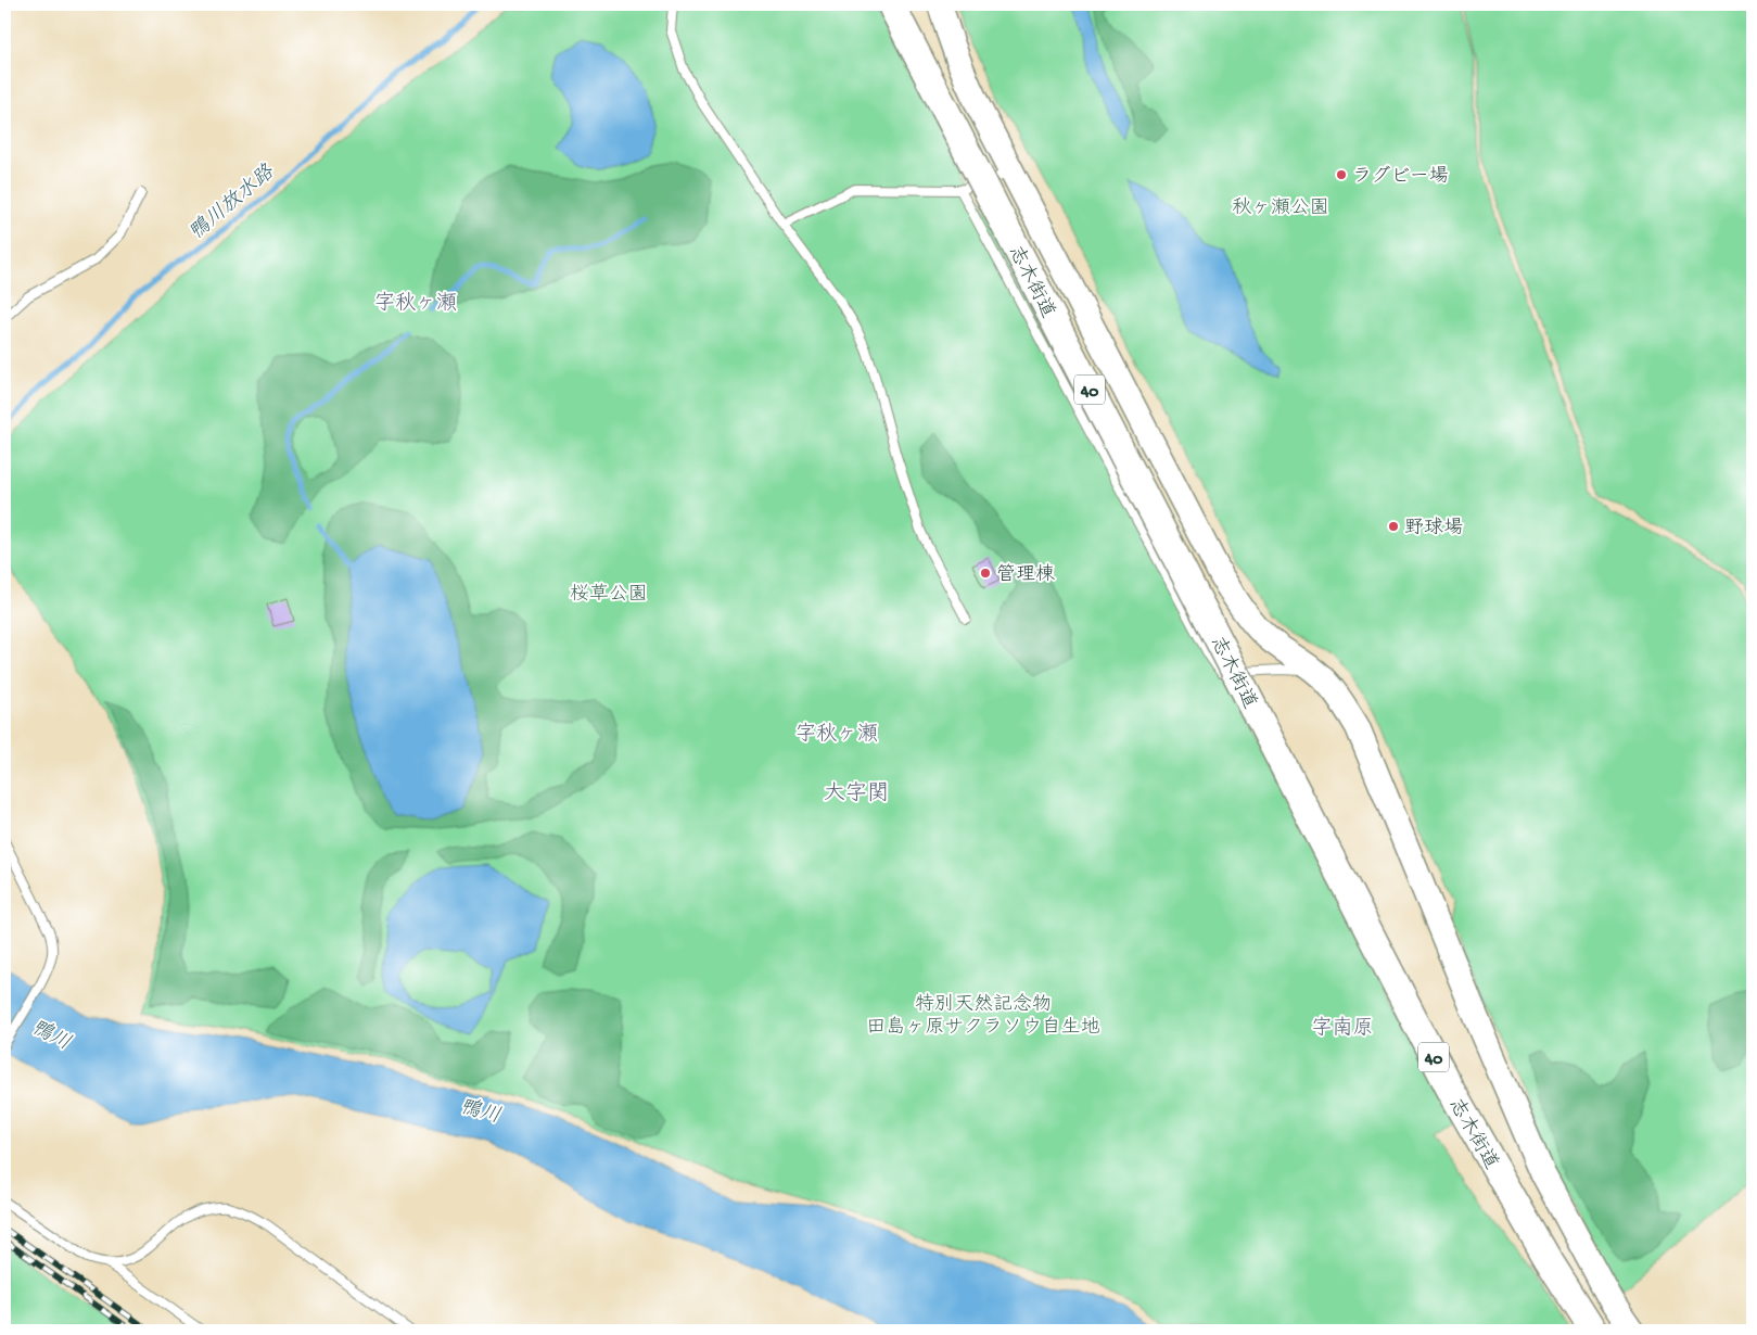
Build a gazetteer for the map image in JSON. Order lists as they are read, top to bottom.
{
  "streets": {
    "main road": ["志木街道", "40"]
  },
  "districts": [
    "字秋ヶ瀬",
    "字秋ヶ瀬",
    "大字関",
    "字南原"
  ],
  "water": ["鴨川放水路", "鴨川"],
  "parks": ["秋ヶ瀬公園", "桜草公園", "特別天然記念物 田島ヶ原サクラソウ自生地"],
  "places": ["ラグビー場", "野球場", "管理棟"]
}
